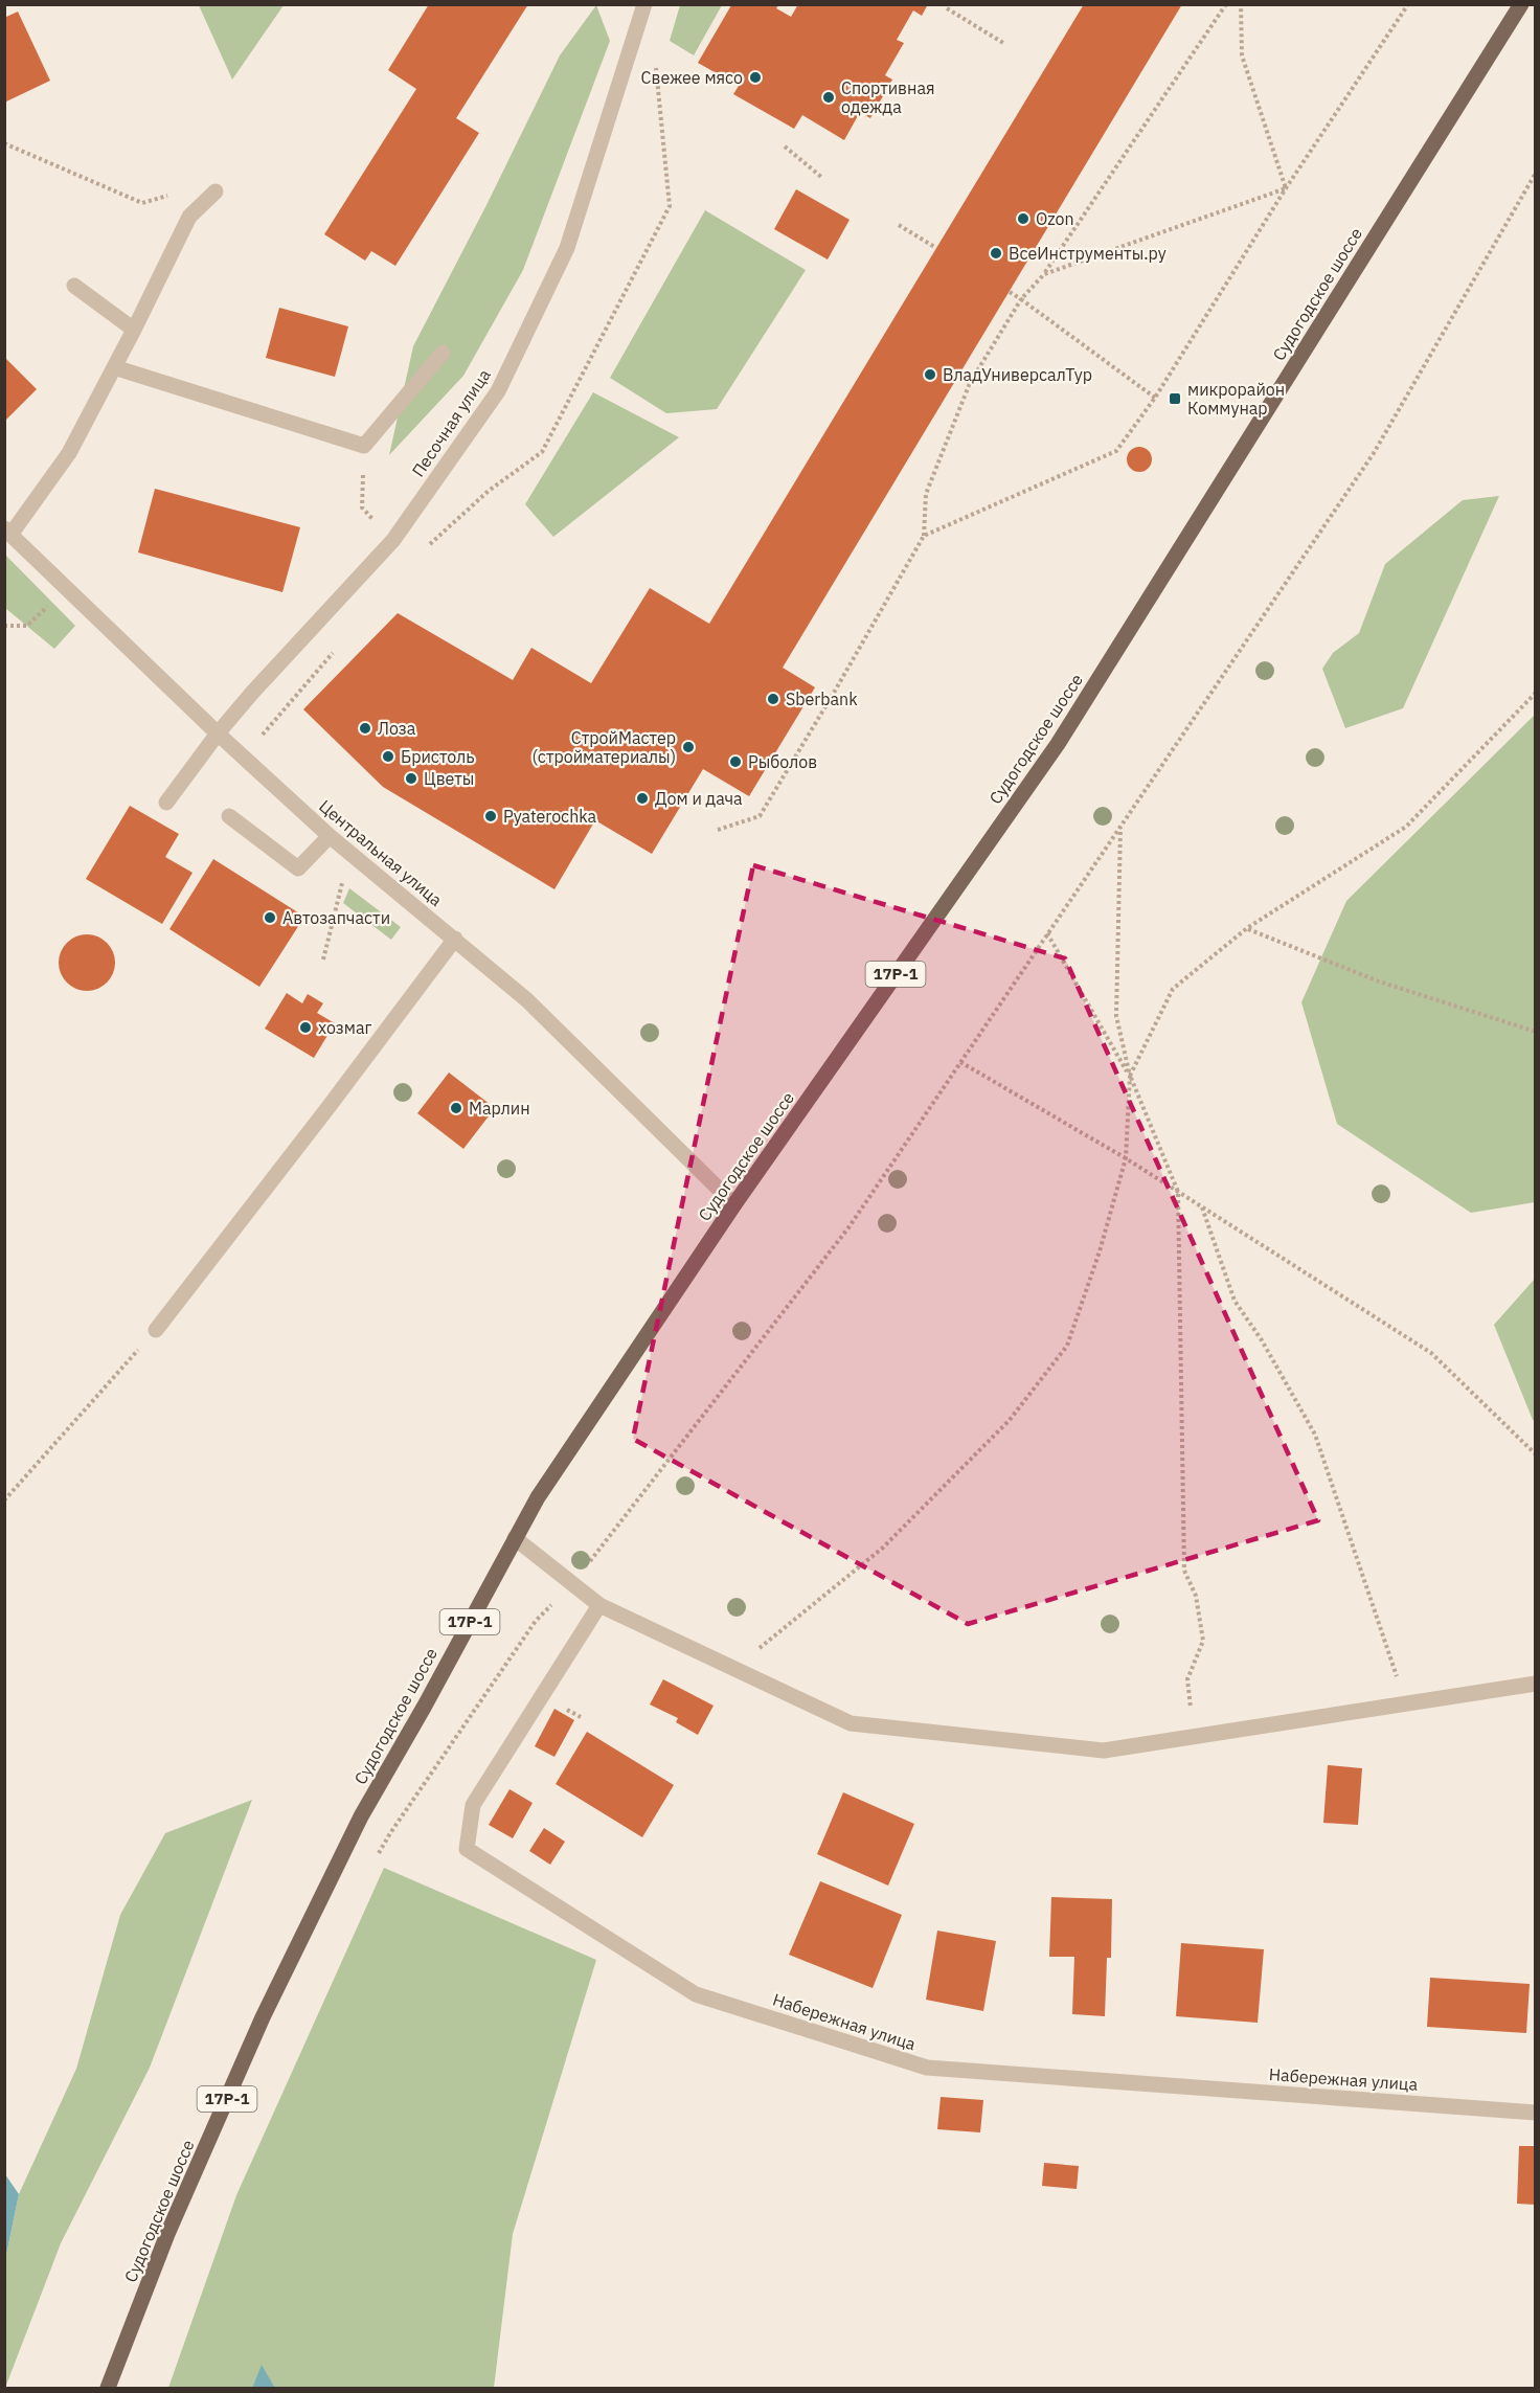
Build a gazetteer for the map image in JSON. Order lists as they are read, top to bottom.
{
  "streets": {
    "main road": ["Судогодское шоссе", "17Р-1"],
    "street": ["Песочная улица", "Центральная улица", "Набережная улица"]
  },
  "crossings": [
    ["Судогодское шоссе", "Центральная улица"],
    ["Песочная улица", "Центральная улица"]
  ],
  "places": {
    "other": [
      "Свежее мясо",
      "Спортивная одежда",
      "Ozon",
      "ВсеИнструменты.ру",
      "ВладУниверсалТур",
      "Sberbank",
      "Лоза",
      "СтройМастер (стройматериалы)",
      "Бристоль",
      "Рыболов",
      "Цветы",
      "Дом и дача",
      "Pyaterochka",
      "Автозапчасти",
      "хозмаг",
      "Марлин"
    ],
    "transit": ["микрорайон Коммунар"]
  }
}
